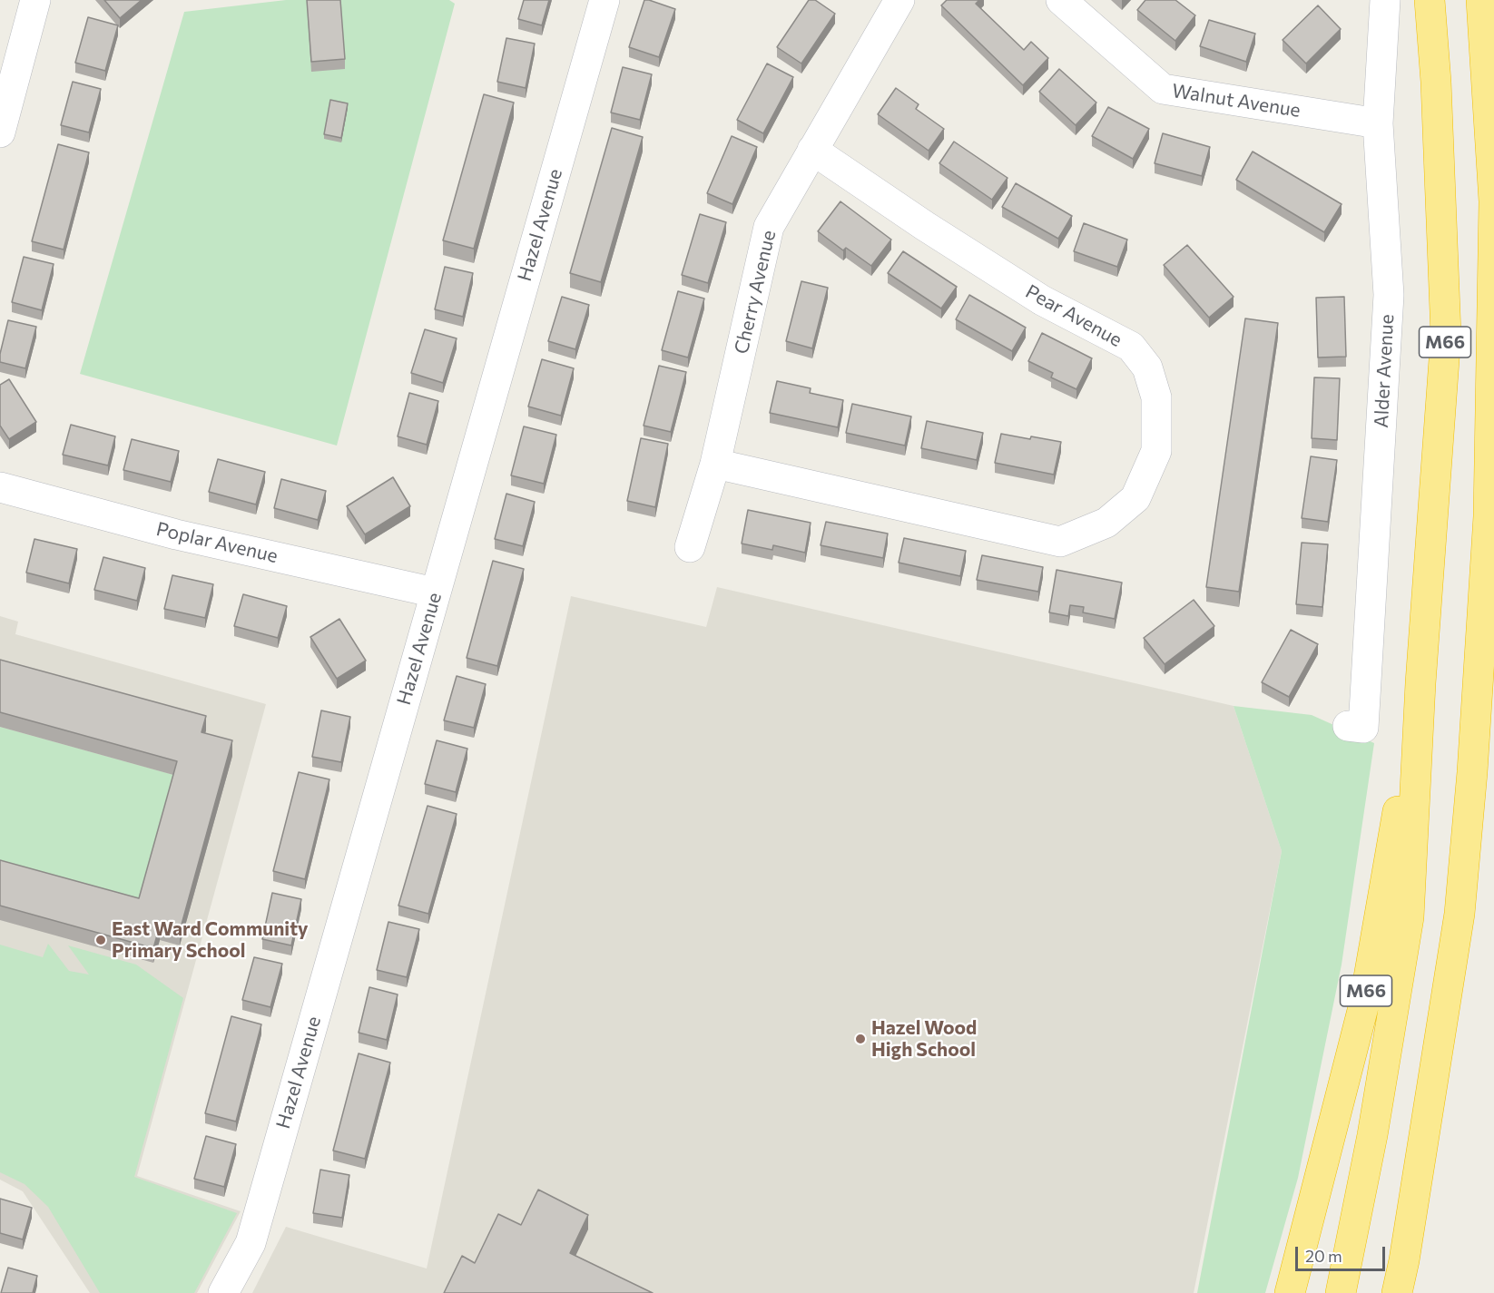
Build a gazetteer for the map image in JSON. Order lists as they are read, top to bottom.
{
  "streets": {
    "highway": ["M66"],
    "street": [
      "Walnut Avenue",
      "Hazel Avenue",
      "Cherry Avenue",
      "Pear Avenue",
      "Alder Avenue",
      "Poplar Avenue"
    ]
  },
  "crossings": [
    ["Walnut Avenue", "Alder Avenue"],
    ["Hazel Avenue", "Poplar Avenue"],
    ["Cherry Avenue", "Pear Avenue"]
  ],
  "places": ["East Ward Community Primary School", "Hazel Wood High School"],
  "scale_bar": "20 m"
}
